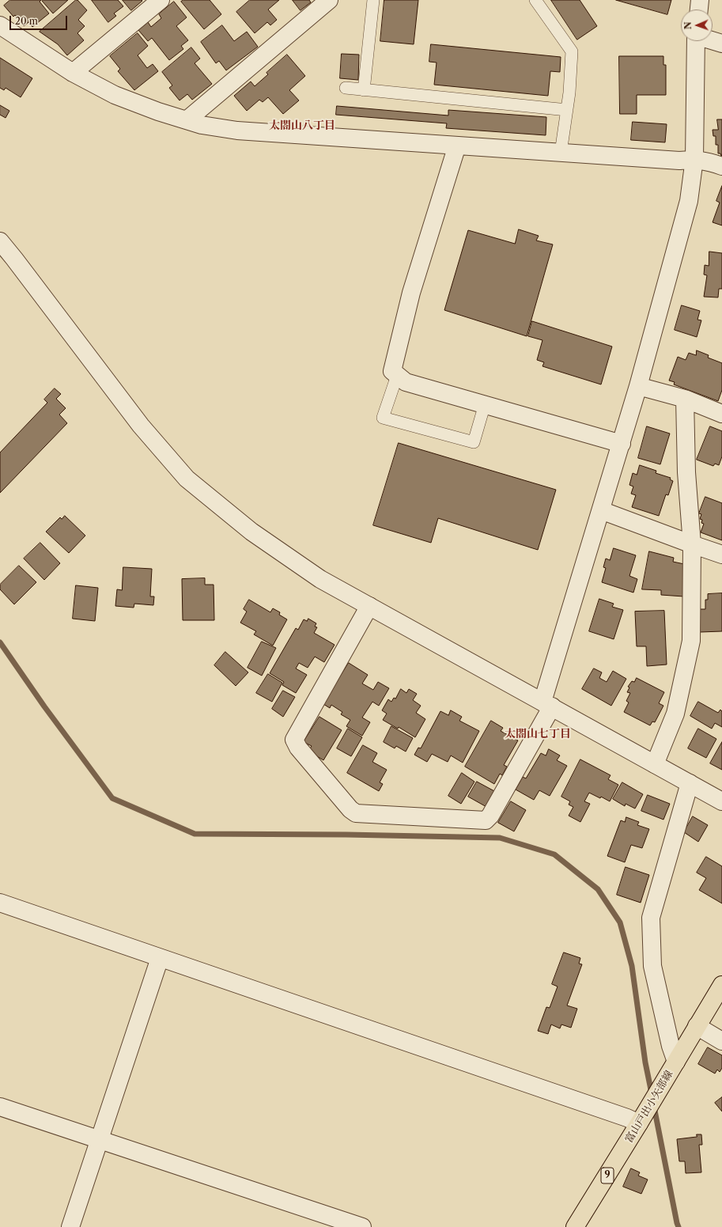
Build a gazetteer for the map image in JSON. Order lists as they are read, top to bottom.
{
  "streets": {
    "main road": ["富山戸出小矢部線", "9"]
  },
  "districts": ["太閤山八丁目", "太閤山七丁目"],
  "scale_bar": "20 m",
  "north": "left"
}
